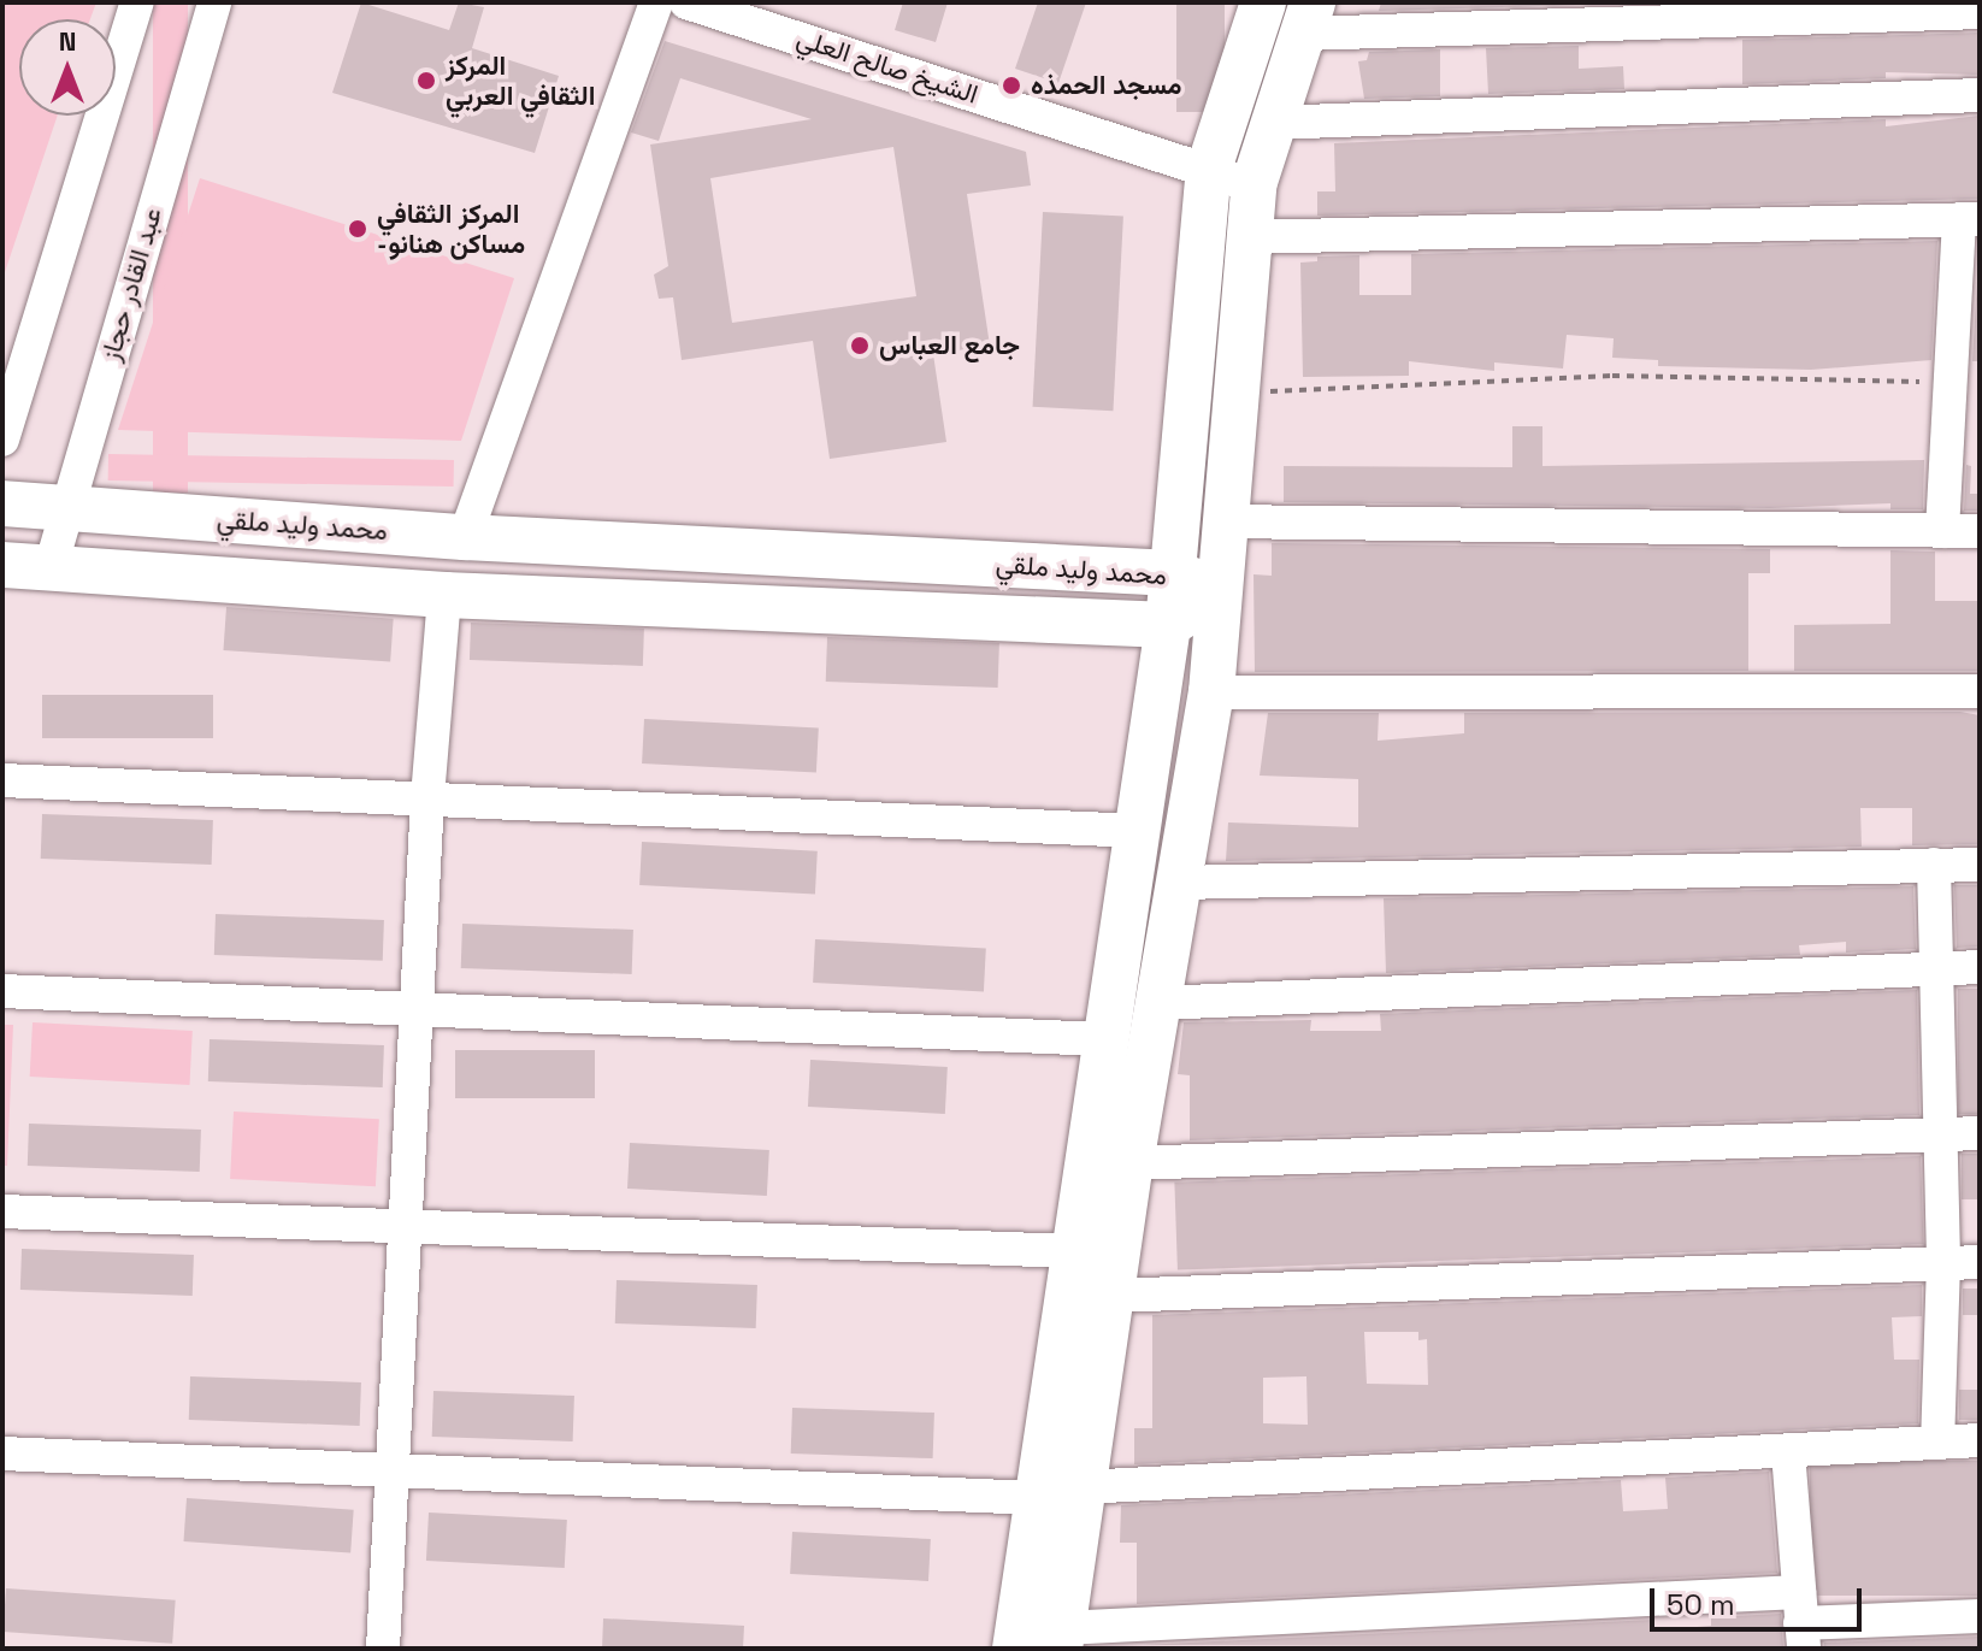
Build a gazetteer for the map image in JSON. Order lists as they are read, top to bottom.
{
  "streets": {
    "main road": ["محمد وليد ملقي"],
    "street": ["الشيخ صالح العلي", "عبد القادر حجاز"]
  },
  "crossings": [
    ["عبد القادر حجاز", "محمد وليد ملقي"]
  ],
  "places": [
    "المركز الثقافي العربي",
    "مسجد الحمذه",
    "المركز الثقافي -مساكن هنانو",
    "جامع العباس"
  ],
  "scale_bar": "50 m",
  "north": "top"
}
